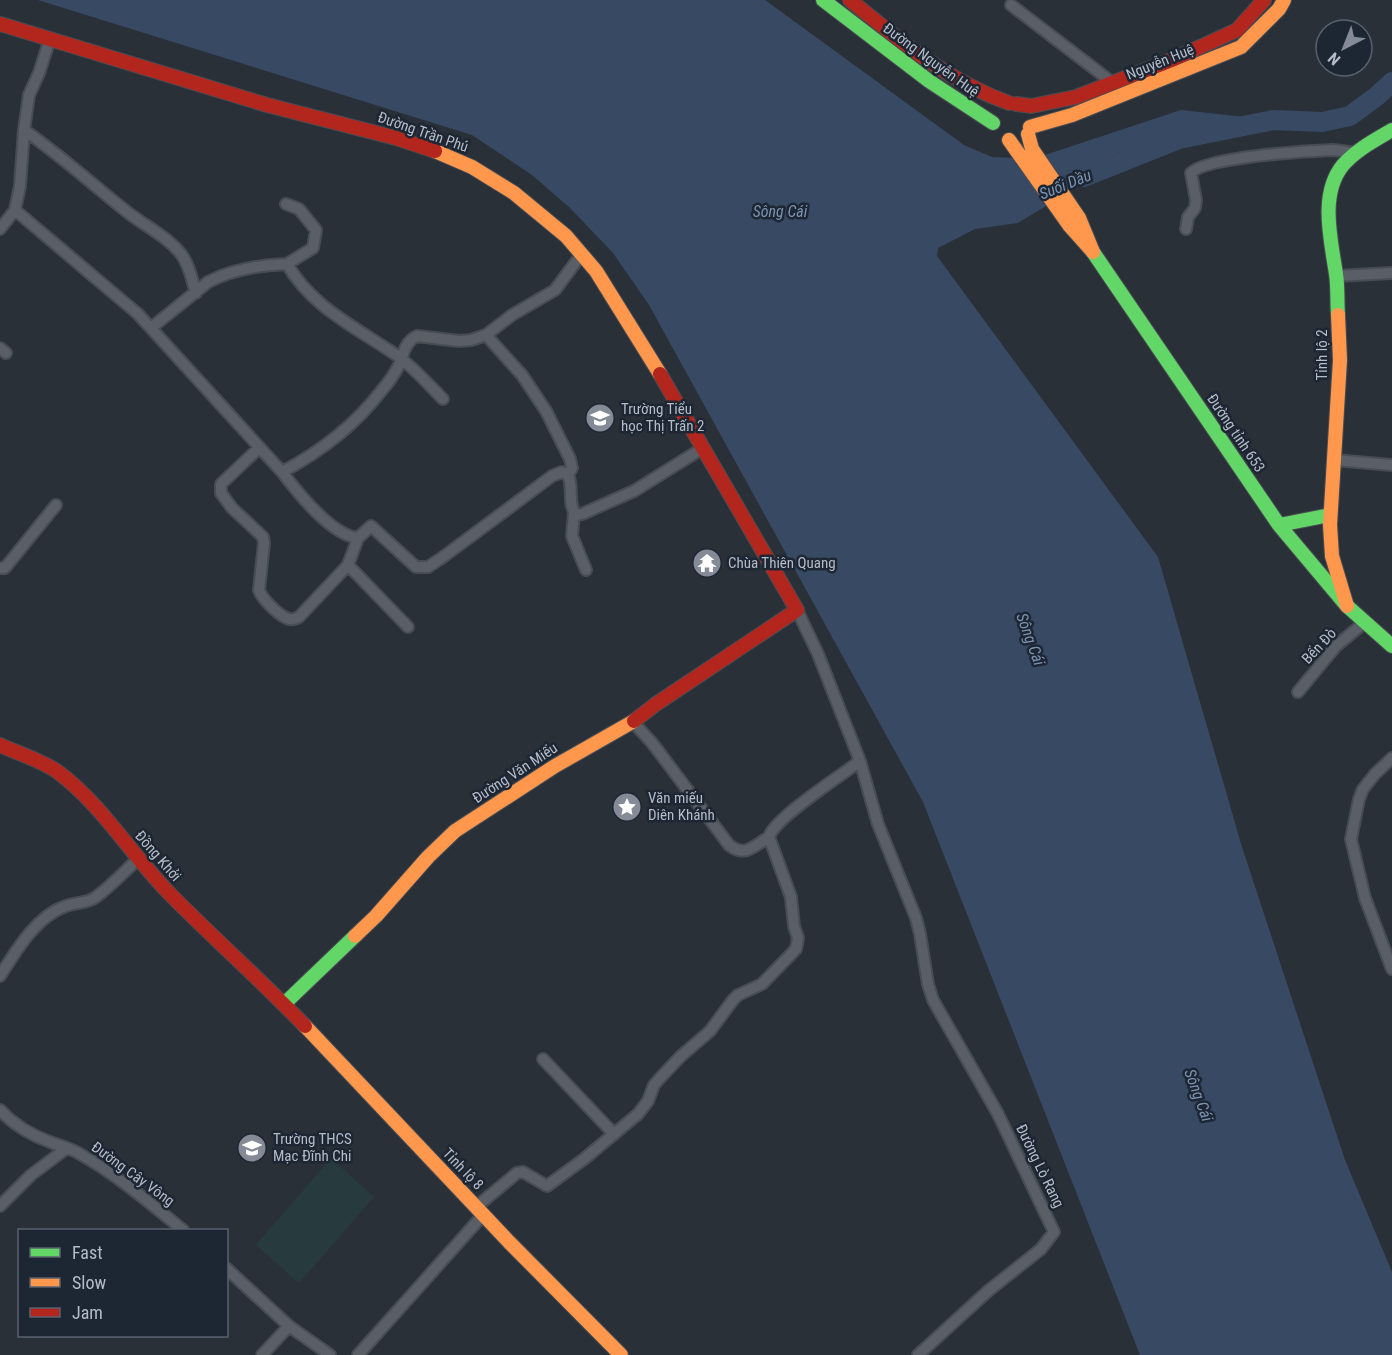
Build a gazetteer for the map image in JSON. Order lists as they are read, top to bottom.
{
  "streets": {
    "main road": [
      "Đường Nguyễn Huệ",
      "Nguyễn Huệ",
      "Đường Trần Phú",
      "Tỉnh lộ 2",
      "Đường tỉnh 653",
      "Đường Văn Miếu",
      "Đồng Khởi",
      "Tỉnh lộ 8"
    ],
    "street": ["Bến Đò", "Đường Lò Rang", "Đường Cây Vông"]
  },
  "crossings": [
    ["Đường Nguyễn Huệ", "Nguyễn Huệ"],
    ["Đường Nguyễn Huệ", "Đường tỉnh 653"],
    ["Nguyễn Huệ", "Đường tỉnh 653"],
    ["Đường Trần Phú", "Đường Văn Miếu"],
    ["Tỉnh lộ 2", "Đường tỉnh 653"],
    ["Đường tỉnh 653", "Bến Đò"],
    ["Đường Văn Miếu", "Đồng Khởi"],
    ["Đường Văn Miếu", "Tỉnh lộ 8"],
    ["Đồng Khởi", "Tỉnh lộ 8"]
  ],
  "water": ["Suối Dầu", "Sông Cái"],
  "places": {
    "school or university": ["Trường Tiểu học Thị Trấn 2", "Trường THCS Mạc Đĩnh Chi"],
    "temple": ["Chùa Thiên Quang"],
    "place": ["Văn miếu Diên Khánh"]
  },
  "legend": ["Fast", "Slow", "Jam"],
  "north": "bottom left"
}
